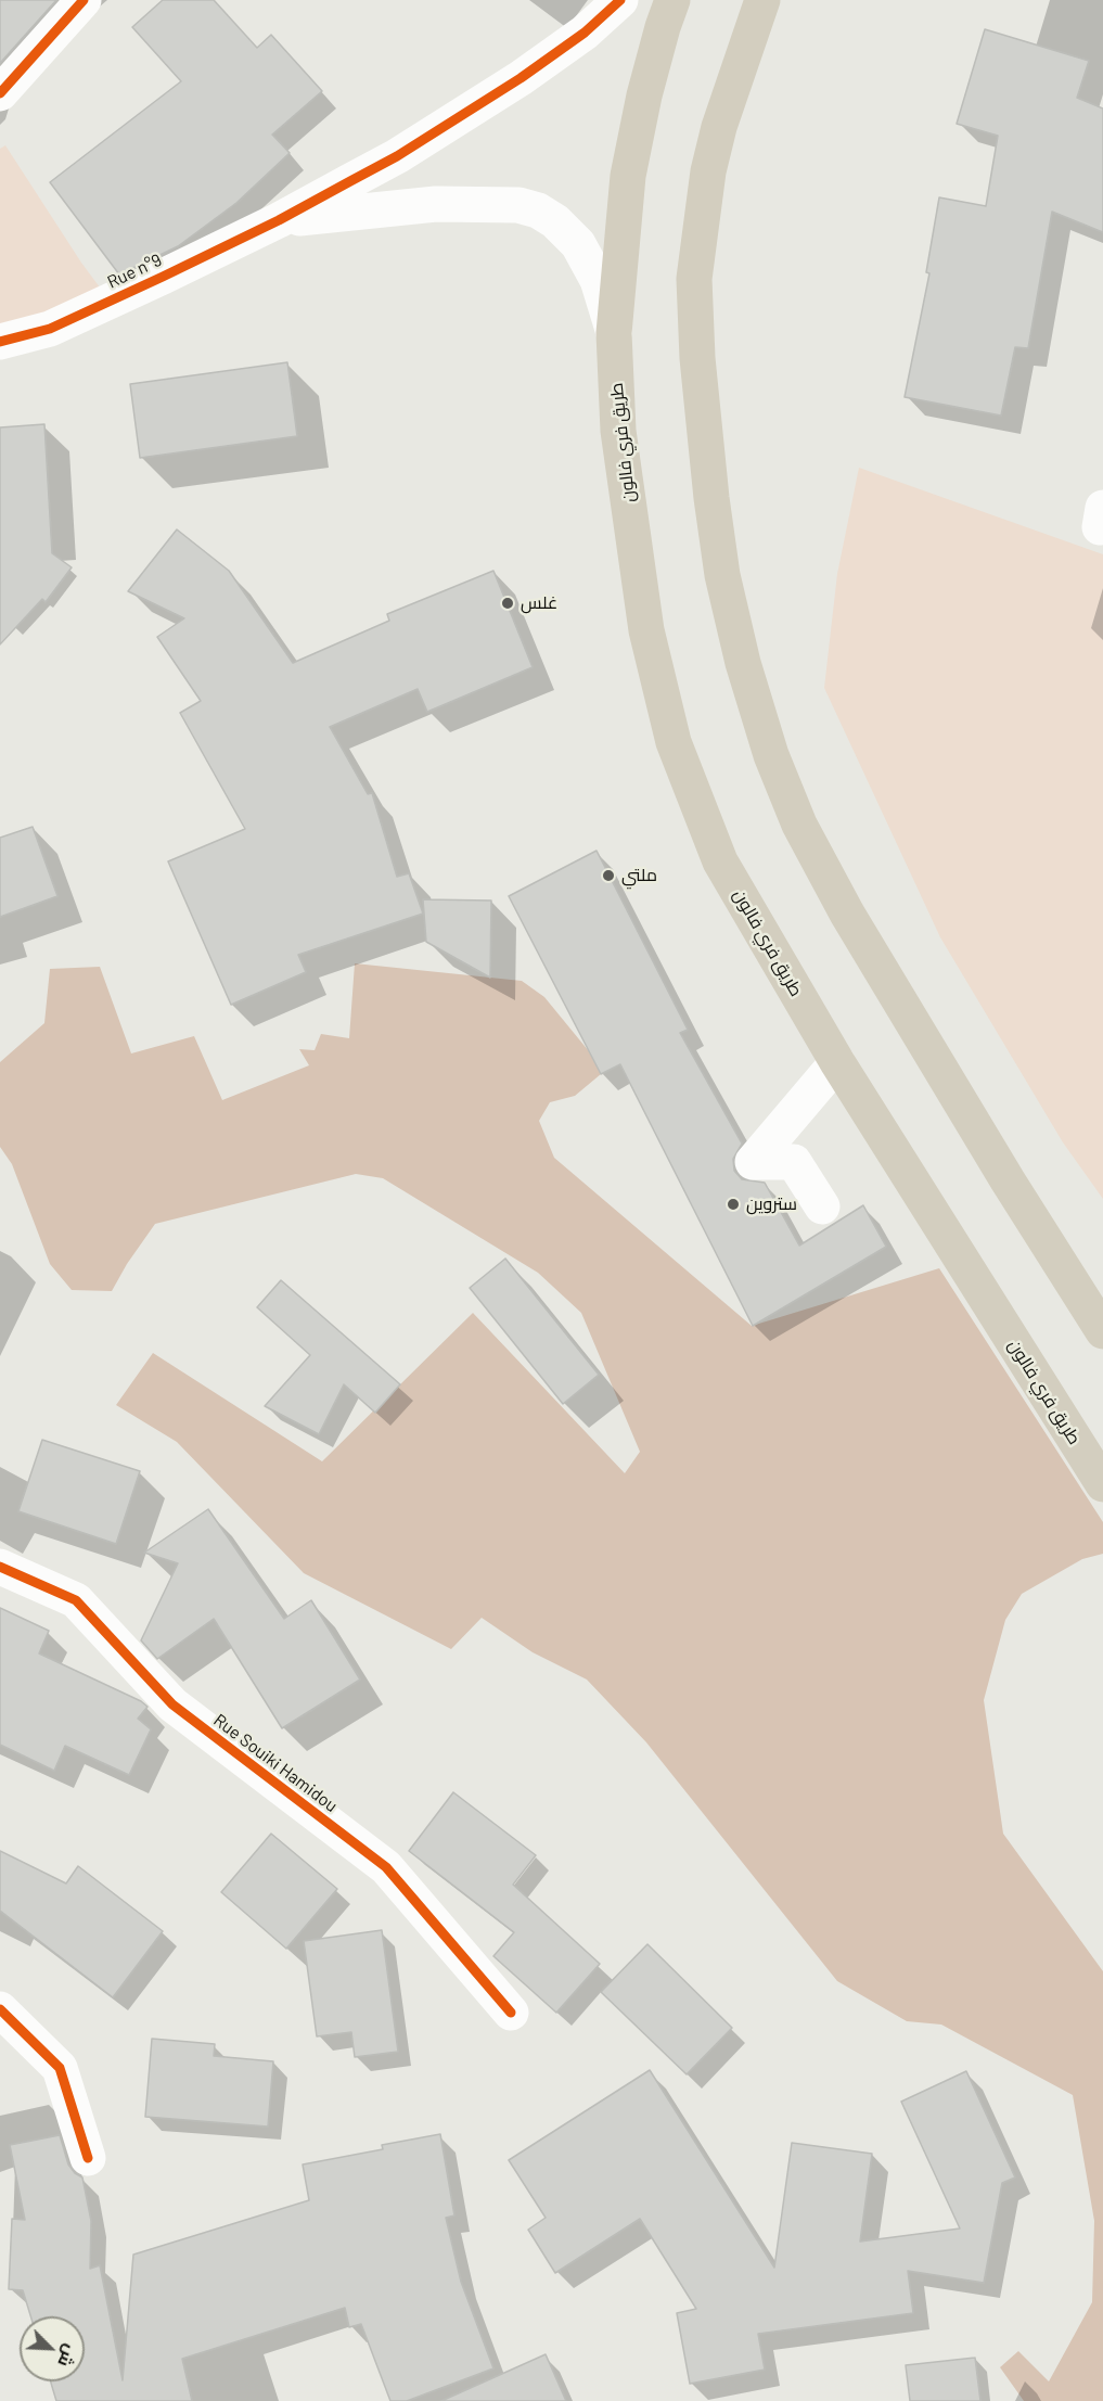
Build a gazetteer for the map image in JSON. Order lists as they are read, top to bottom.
{
  "streets": {
    "highway": ["طريق فري فالون"],
    "street": ["Rue n°9", "Rue Souiki Hamidou"]
  },
  "places": ["غلس", "ملتي", "ستروين"],
  "north": "bottom right"
}
